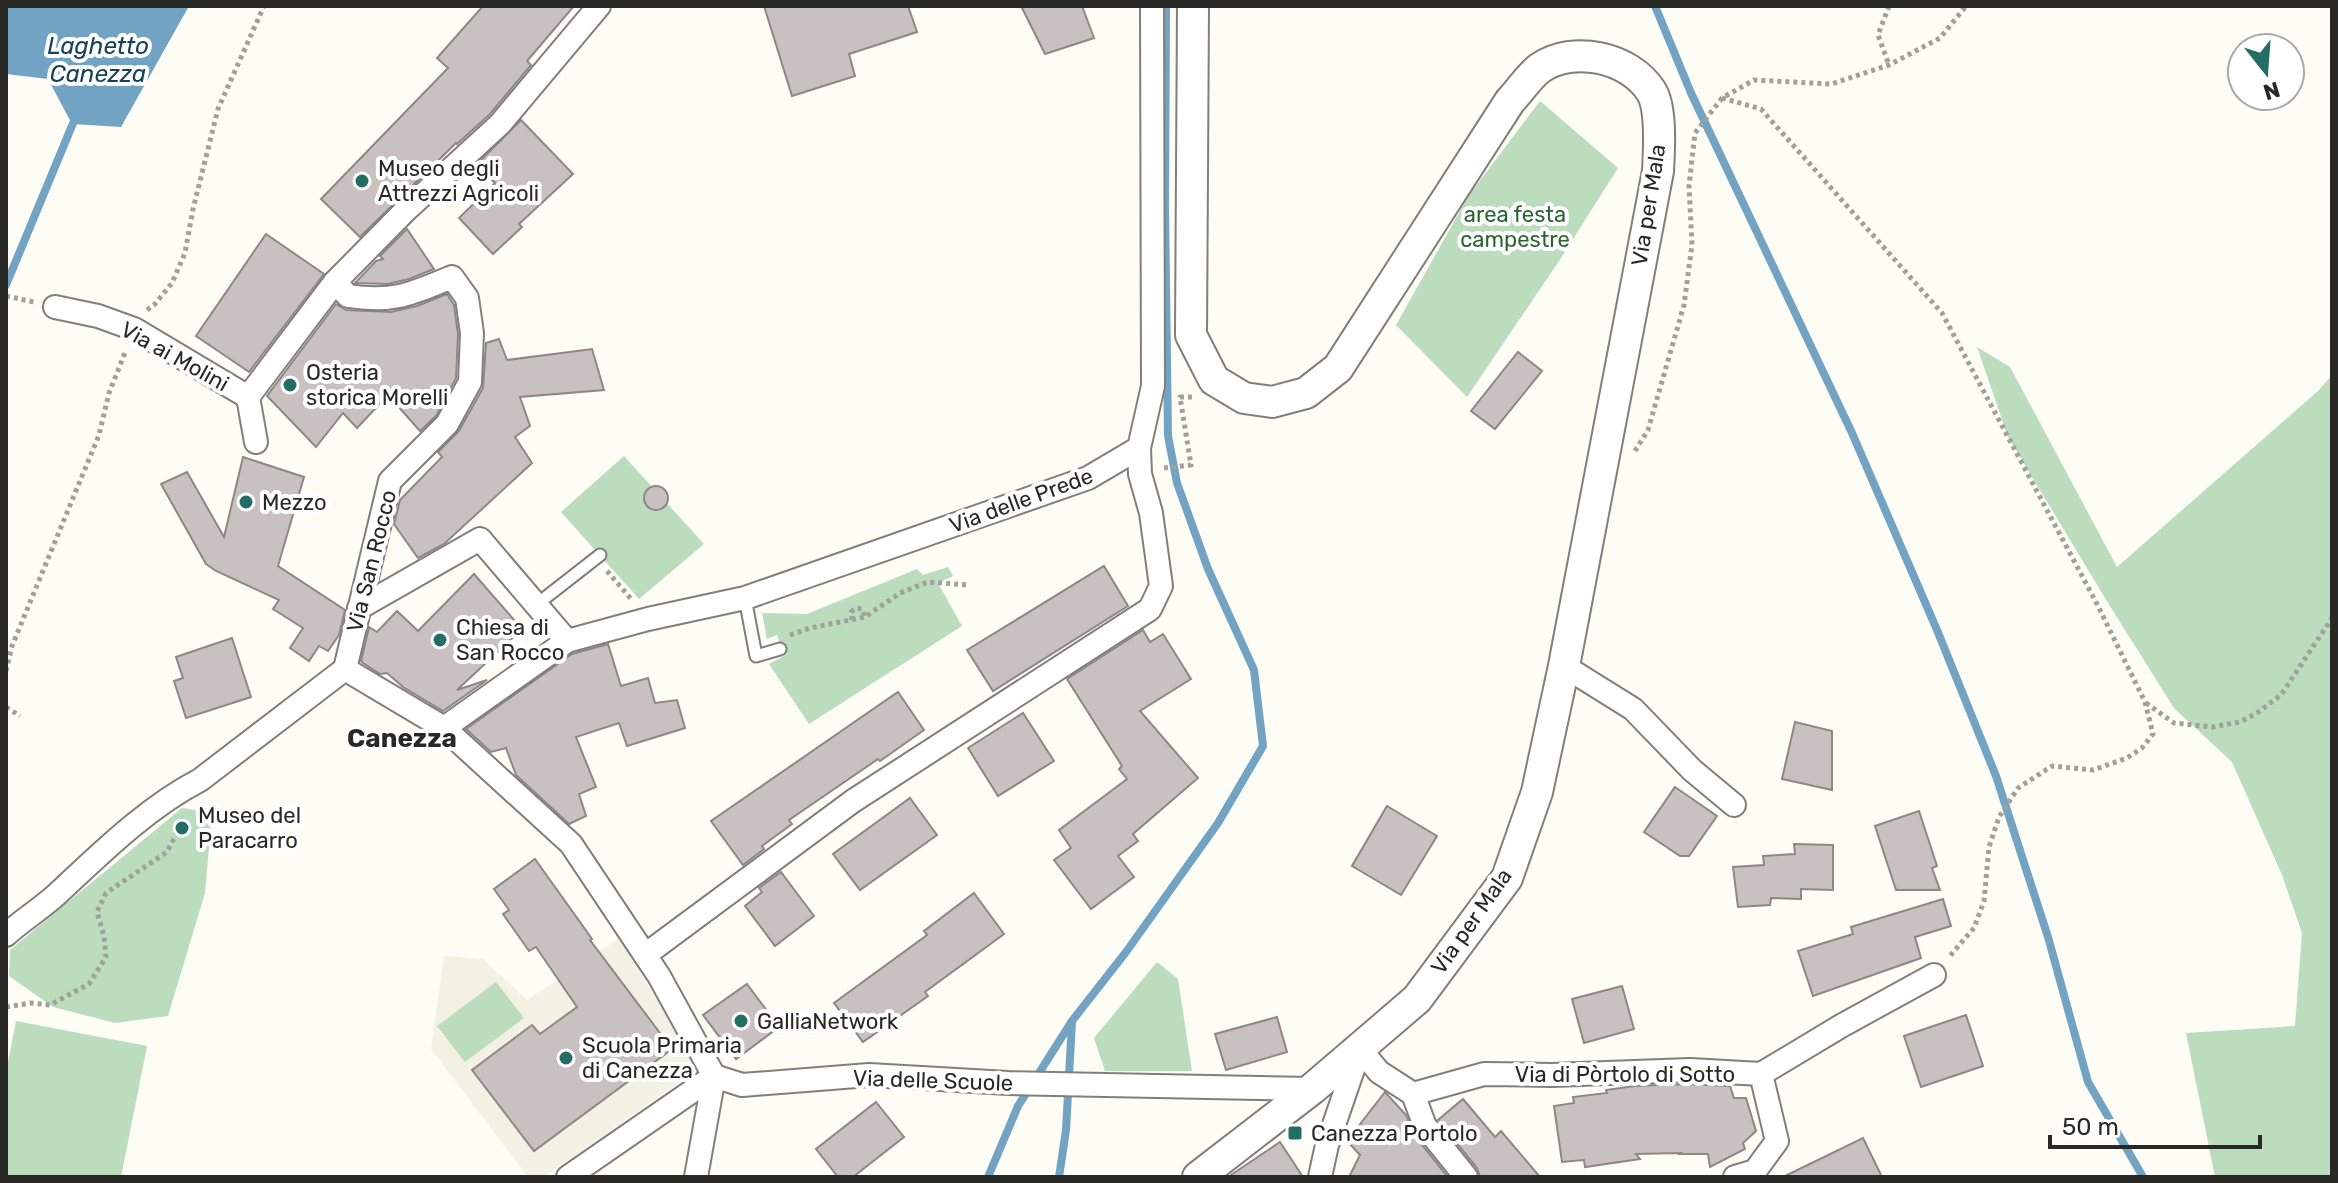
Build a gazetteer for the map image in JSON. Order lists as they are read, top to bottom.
{
  "streets": {
    "main road": ["Via per Mala"],
    "street": [
      "Via ai Molini",
      "Via delle Prede",
      "Via San Rocco",
      "Via di Pòrtolo di Sotto",
      "Via delle Scuole"
    ]
  },
  "crossings": [
    ["Via per Mala", "Via delle Scuole"]
  ],
  "districts": ["Canezza"],
  "water": ["Laghetto Canezza"],
  "parks": ["area festa campestre"],
  "places": {
    "other": [
      "Museo degli Attrezzi Agricoli",
      "Osteria storica Morelli",
      "Mezzo",
      "Chiesa di San Rocco",
      "Museo del Paracarro",
      "GalliaNetwork",
      "Scuola Primaria di Canezza"
    ],
    "transit": ["Canezza Portolo"]
  },
  "scale_bar": "50 m",
  "north": "bottom"
}
